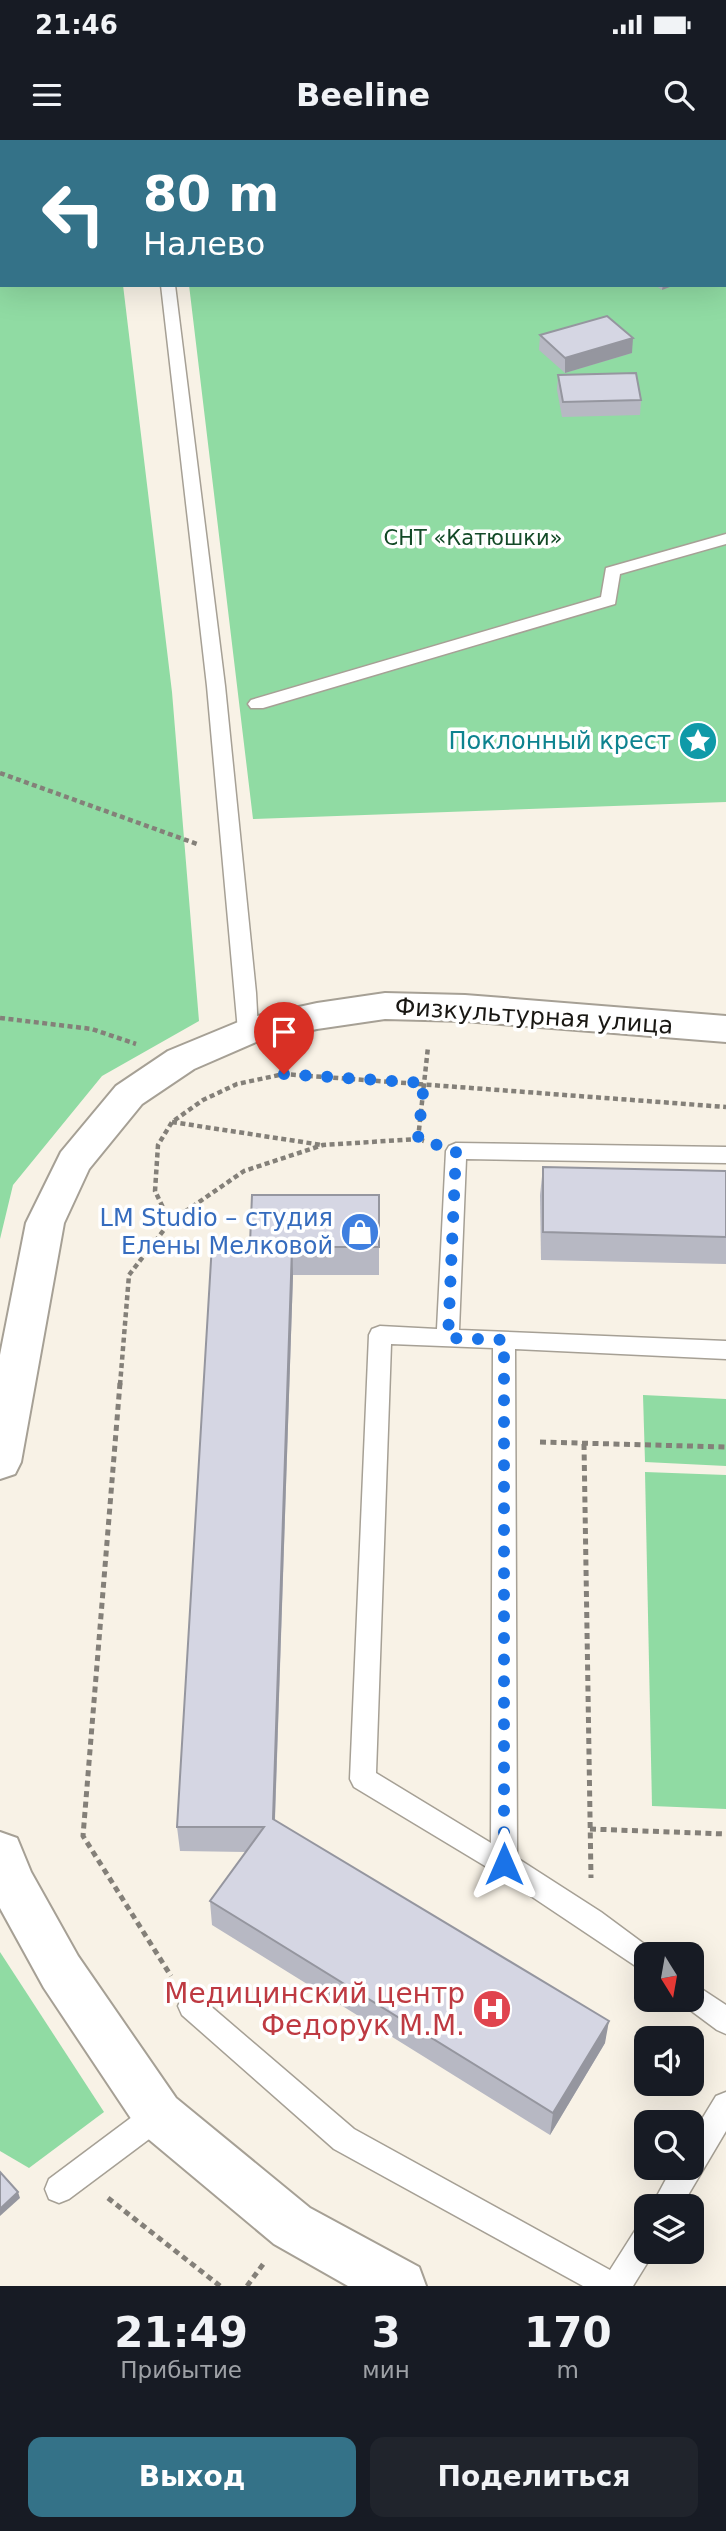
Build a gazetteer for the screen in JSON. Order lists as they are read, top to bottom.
{
  "streets": {
    "street": ["Физкультурная улица"]
  },
  "parks": ["СНТ «Катюшки»"],
  "places": {
    "place": ["Поклонный крест"],
    "shop": ["LM Studio – студия Елены Мелковой"],
    "hospital": ["Медицинский центр Федорук М.М."]
  },
  "north": "bottom",
  "page": {
    "status": "21:46",
    "header": "Beeline",
    "turn": ["80 m", "Налево"],
    "eta": [
      "21:49",
      "Прибытие",
      "3",
      "мин",
      "170",
      "m"
    ],
    "buttons": ["Выход", "Поделиться"]
  }
}
